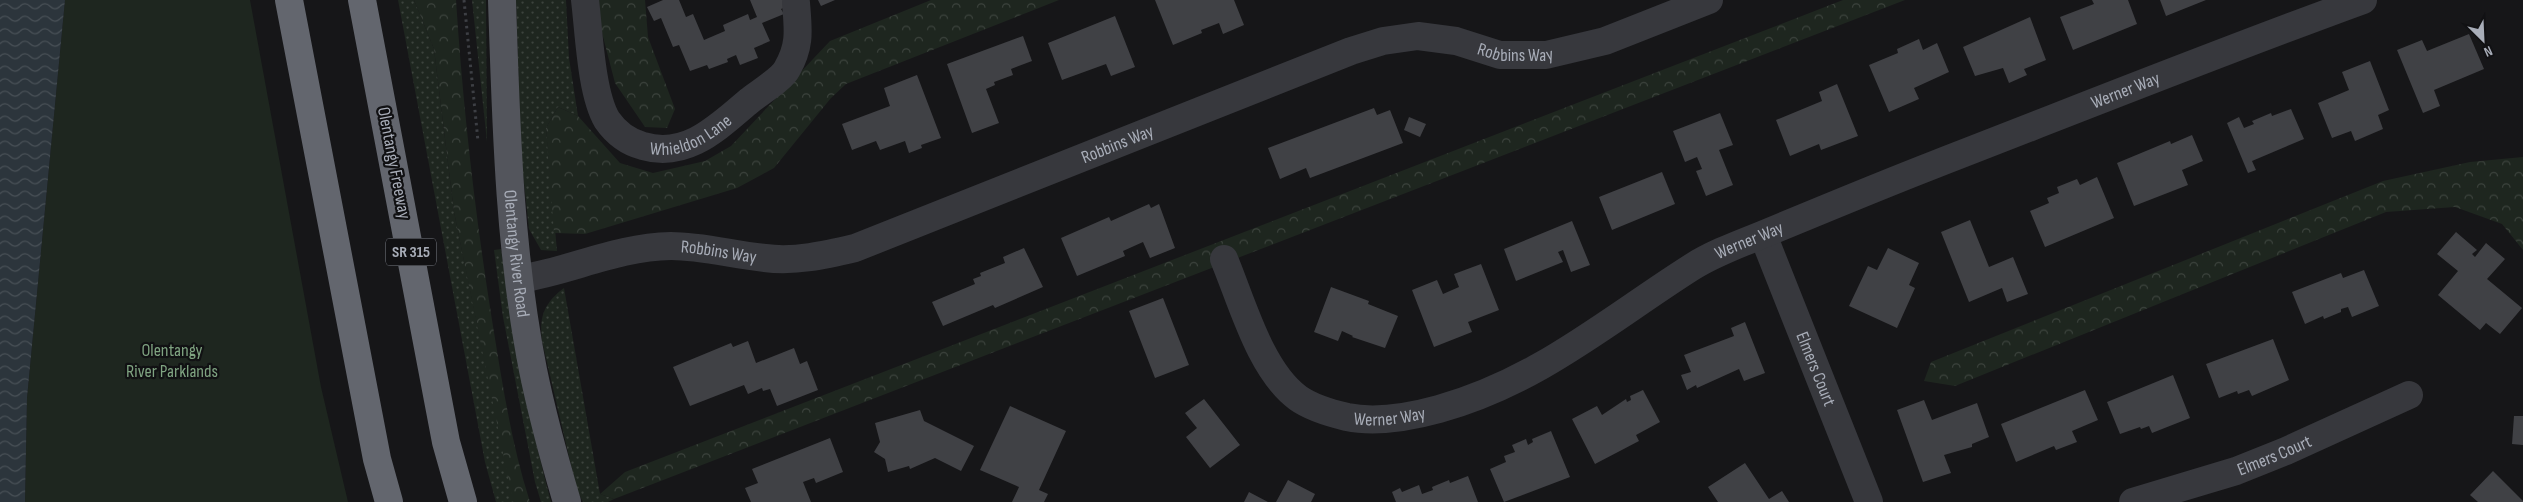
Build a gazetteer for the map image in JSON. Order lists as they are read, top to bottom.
{
  "streets": {
    "highway": ["Olentangy Freeway", "SR 315"],
    "main road": ["Olentangy River Road"],
    "street": [
      "Robbins Way",
      "Werner Way",
      "Whieldon Lane",
      "Elmers Court"
    ]
  },
  "crossings": [
    ["Robbins Way", "Olentangy River Road"],
    ["Werner Way", "Elmers Court"]
  ],
  "parks": ["Olentangy River Parklands"],
  "north": "bottom right"
}
